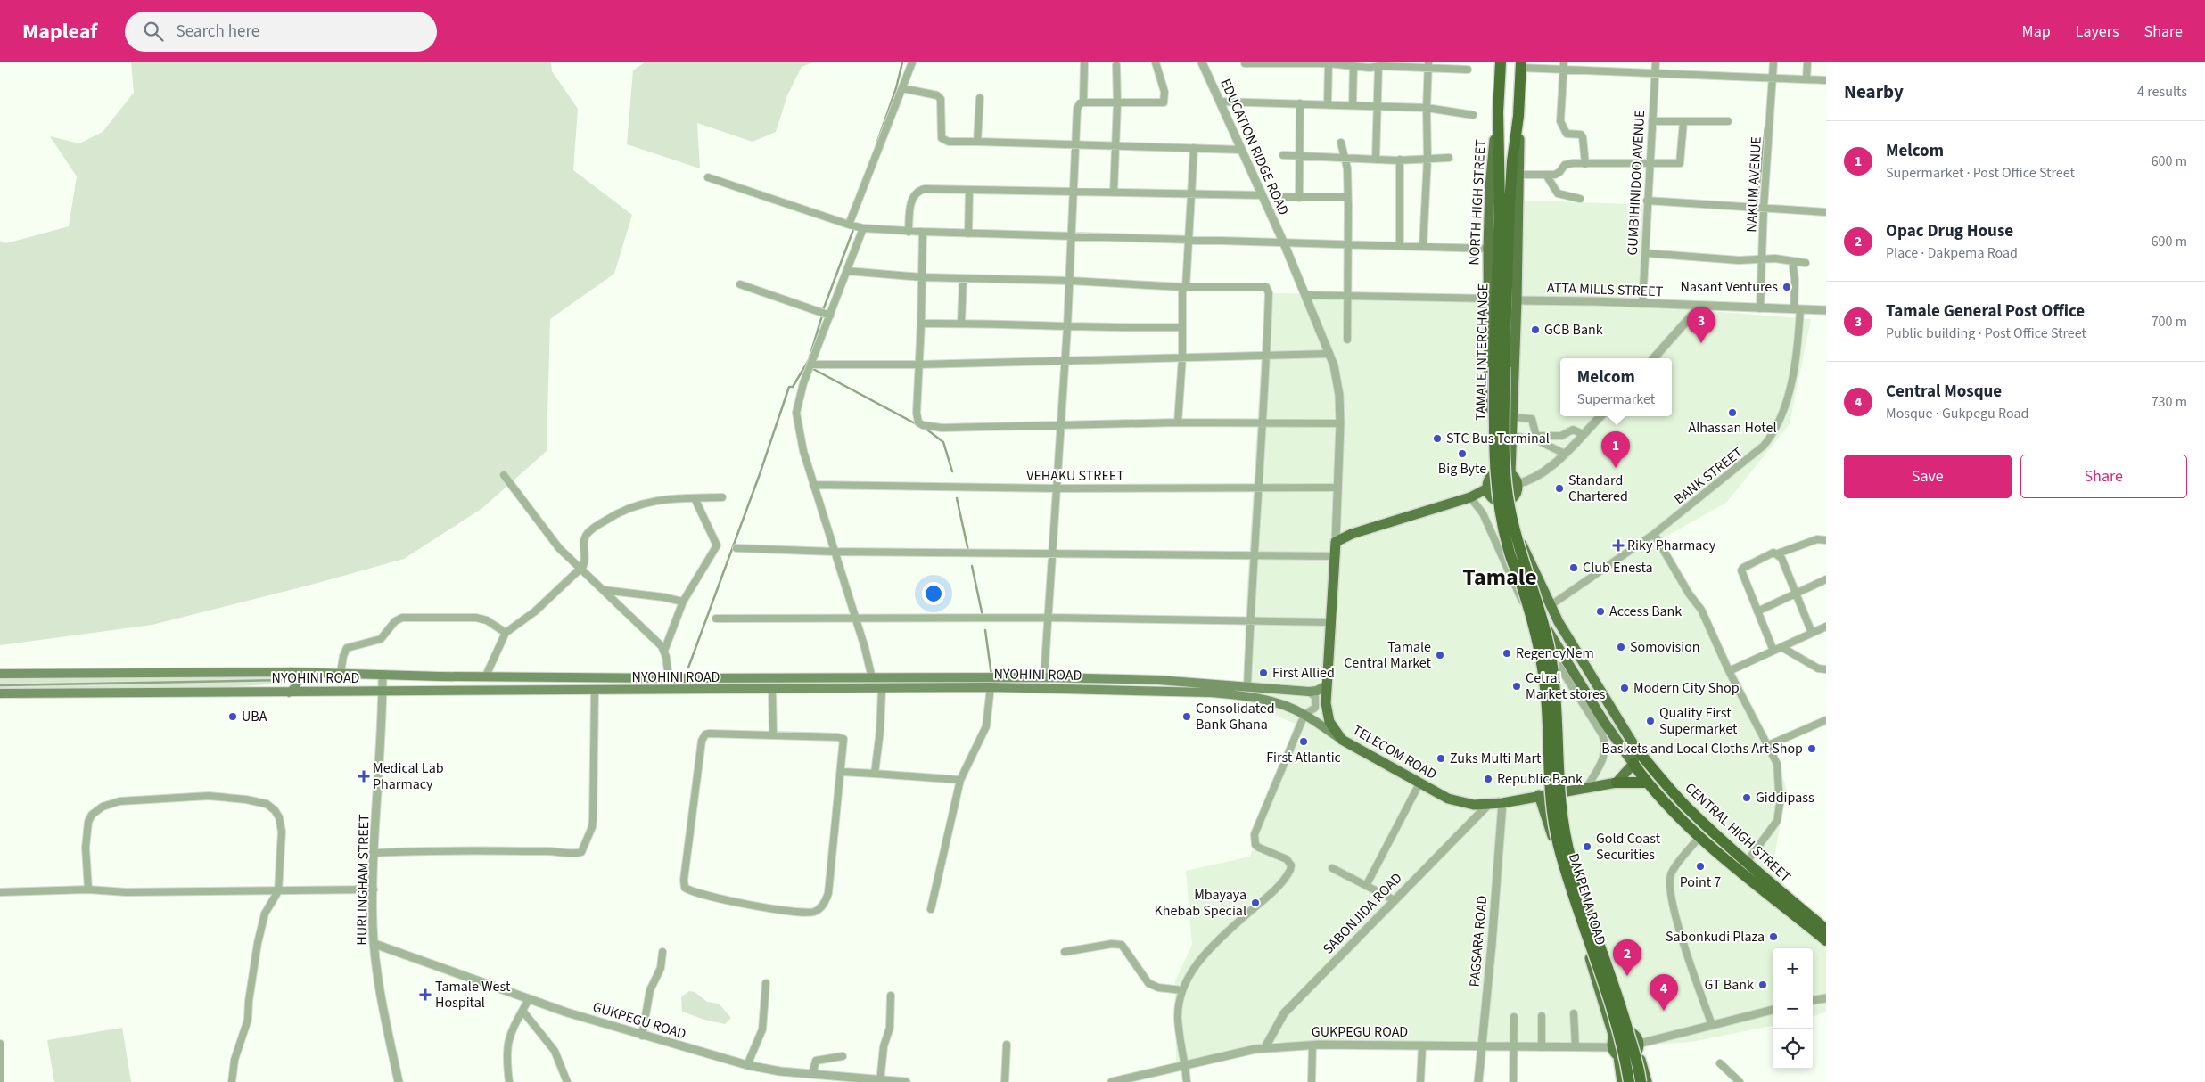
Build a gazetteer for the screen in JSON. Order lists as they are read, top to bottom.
{
  "streets": {
    "highway": ["NORTH HIGH STREET", "TAMALE INTERCHANGE", "CENTRAL HIGH STREET"],
    "main road": ["NYOHINI ROAD", "TELECOM ROAD", "DAKPEMA ROAD"],
    "street": [
      "EDUCATION RIDGE ROAD",
      "GUMBIHINIDOO AVENUE",
      "NAKUM AVENUE",
      "ATTA MILLS STREET",
      "VEHAKU STREET",
      "BANK STREET",
      "HURLINGHAM STREET",
      "SABONJIDA ROAD",
      "PAGSARA ROAD",
      "GUKPEGU ROAD"
    ]
  },
  "crossings": [
    ["EDUCATION RIDGE ROAD", "VEHAKU STREET"],
    ["EDUCATION RIDGE ROAD", "TELECOM ROAD"],
    ["GUMBIHINIDOO AVENUE", "ATTA MILLS STREET"],
    ["NAKUM AVENUE", "ATTA MILLS STREET"],
    ["NORTH HIGH STREET", "TAMALE INTERCHANGE"],
    ["ATTA MILLS STREET", "BANK STREET"],
    ["NYOHINI ROAD", "TELECOM ROAD"],
    ["NYOHINI ROAD", "HURLINGHAM STREET"],
    ["TELECOM ROAD", "DAKPEMA ROAD"],
    ["TELECOM ROAD", "SABONJIDA ROAD"],
    ["TELECOM ROAD", "PAGSARA ROAD"],
    ["HURLINGHAM STREET", "GUKPEGU ROAD"],
    ["DAKPEMA ROAD", "GUKPEGU ROAD"],
    ["SABONJIDA ROAD", "GUKPEGU ROAD"],
    ["PAGSARA ROAD", "GUKPEGU ROAD"]
  ],
  "districts": ["Tamale"],
  "places": {
    "other": [
      "Nasant Ventures",
      "GCB Bank",
      "Alhassan Hotel",
      "STC Bus Terminal",
      "Big Byte",
      "Standard Chartered",
      "Club Enesta",
      "Access Bank",
      "Somovision",
      "RegencyNem",
      "Tamale Central Market",
      "First Allied",
      "Cetral Market stores",
      "Modern City Shop",
      "UBA",
      "Consolidated Bank Ghana",
      "Quality First Supermarket",
      "First Atlantic",
      "Baskets and Local Cloths Art Shop",
      "Zuks Multi Mart",
      "Republic Bank",
      "Giddipass",
      "Gold Coast Securities",
      "Point 7",
      "Mbayaya Khebab Special",
      "Sabonkudi Plaza",
      "GT Bank"
    ],
    "health": ["Riky Pharmacy", "Medical Lab Pharmacy", "Tamale West Hospital"]
  },
  "page": {
    "header": "Mapleaf",
    "search": "Search here",
    "nav": ["Map", "Layers", "Share"],
    "heading": ["Nearby", "4 results"],
    "list": [
      {
        "mark": "1",
        "name": "Melcom",
        "note": "Supermarket · Post Office Street",
        "value": "600 m"
      },
      {
        "mark": "2",
        "name": "Opac Drug House",
        "note": "Place · Dakpema Road",
        "value": "690 m"
      },
      {
        "mark": "3",
        "name": "Tamale General Post Office",
        "note": "Public building · Post Office Street",
        "value": "700 m"
      },
      {
        "mark": "4",
        "name": "Central Mosque",
        "note": "Mosque · Gukpegu Road",
        "value": "730 m"
      }
    ],
    "pins": [
      "3",
      "1",
      "2",
      "4"
    ],
    "popup": ["Melcom", "Supermarket"],
    "buttons": ["Save", "Share"],
    "map_buttons": ["+", "−"]
  }
}
